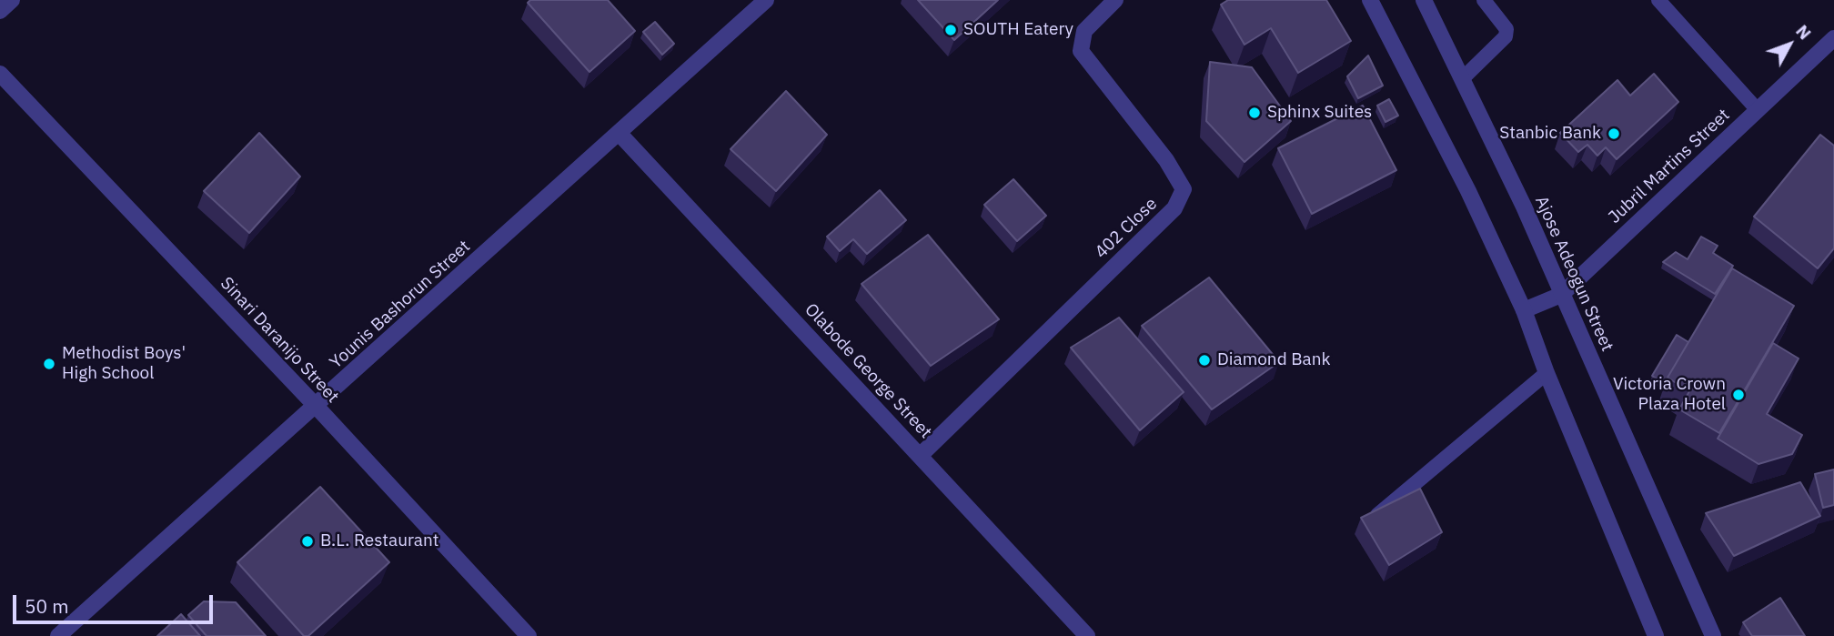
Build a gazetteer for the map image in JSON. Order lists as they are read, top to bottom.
{
  "streets": {
    "street": [
      "Jubril Martins Street",
      "402 Close",
      "Ajose Adeogun Street",
      "Younis Bashorun Street",
      "Sinari Daranijo Street",
      "Olabode George Street"
    ]
  },
  "crossings": [
    ["Jubril Martins Street", "Ajose Adeogun Street"],
    ["402 Close", "Olabode George Street"],
    ["Younis Bashorun Street", "Sinari Daranijo Street"],
    ["Younis Bashorun Street", "Olabode George Street"]
  ],
  "places": [
    "SOUTH Eatery",
    "Sphinx Suites",
    "Stanbic Bank",
    "Diamond Bank",
    "Methodist Boys' High School",
    "Victoria Crown Plaza Hotel",
    "B.L. Restaurant"
  ],
  "scale_bar": "50 m",
  "north": "top right"
}
